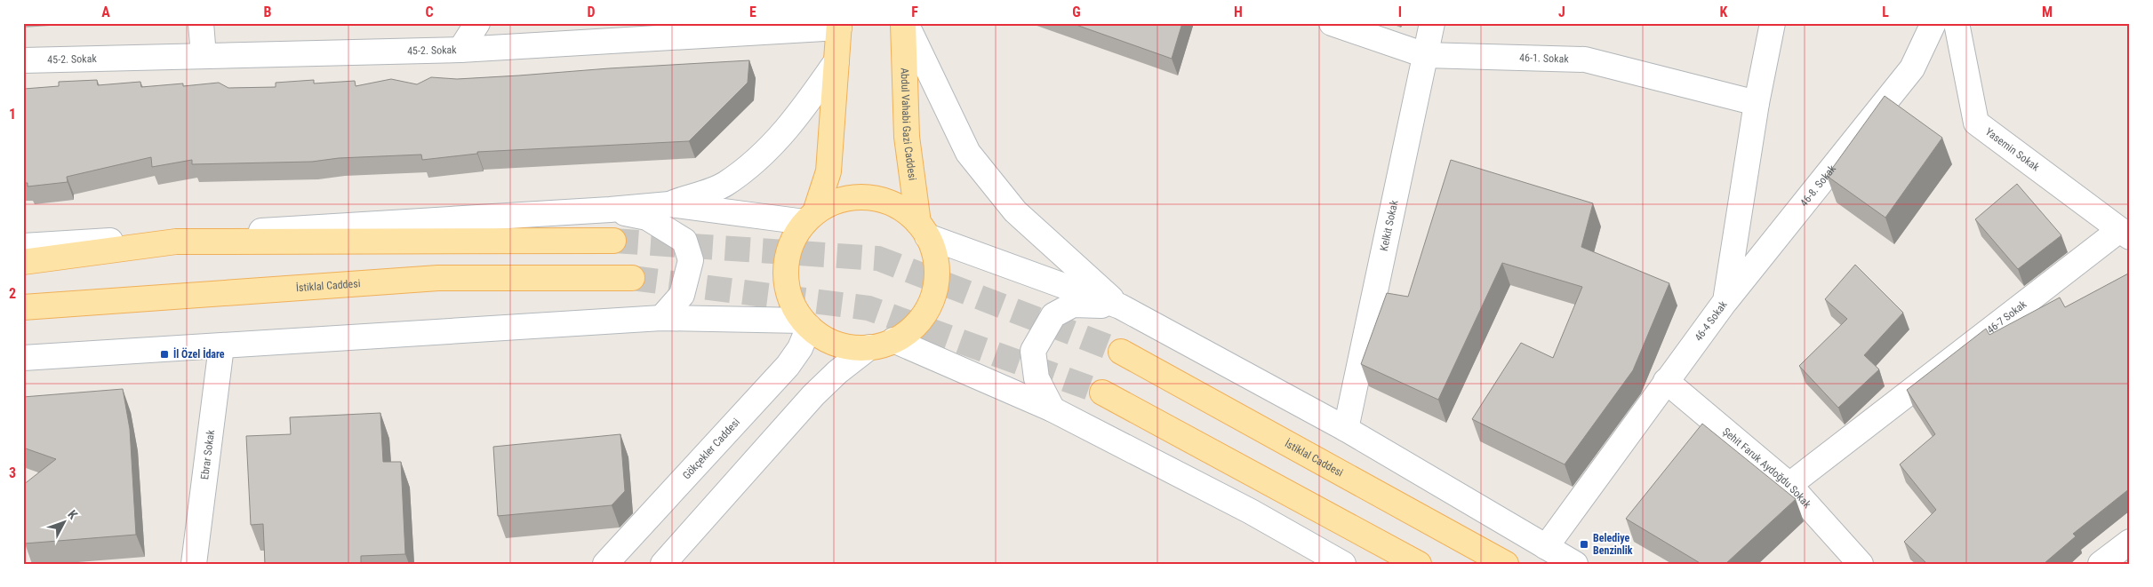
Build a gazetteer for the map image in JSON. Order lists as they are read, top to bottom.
{
  "streets": {
    "main road": ["Abdul Vahabi Gazi Caddesi", "İstiklal Caddesi"],
    "street": [
      "45-2. Sokak",
      "46-1. Sokak",
      "Yasemin Sokak",
      "46-8. Sokak",
      "Kelkit Sokak",
      "46-7 Sokak",
      "46-4 Sokak",
      "Gökçekler Caddesi",
      "Ebrar Sokak",
      "Şehit Faruk Aydoğdu Sokak"
    ]
  },
  "crossings": [
    ["46-1. Sokak", "Kelkit Sokak"],
    ["46-1. Sokak", "46-4 Sokak"],
    ["Abdul Vahabi Gazi Caddesi", "Gökçekler Caddesi"],
    ["Yasemin Sokak", "46-7 Sokak"],
    ["46-8. Sokak", "46-4 Sokak"],
    ["46-7 Sokak", "Şehit Faruk Aydoğdu Sokak"],
    ["46-4 Sokak", "Şehit Faruk Aydoğdu Sokak"]
  ],
  "places": {
    "transit": ["İl Özel İdare", "Belediye Benzinlik"]
  },
  "north": "top right",
  "grid": {
    "columns": [
      "A",
      "B",
      "C",
      "D",
      "E",
      "F",
      "G",
      "H",
      "I",
      "J",
      "K",
      "L",
      "M"
    ],
    "rows": ["1", "2", "3"]
  }
}
